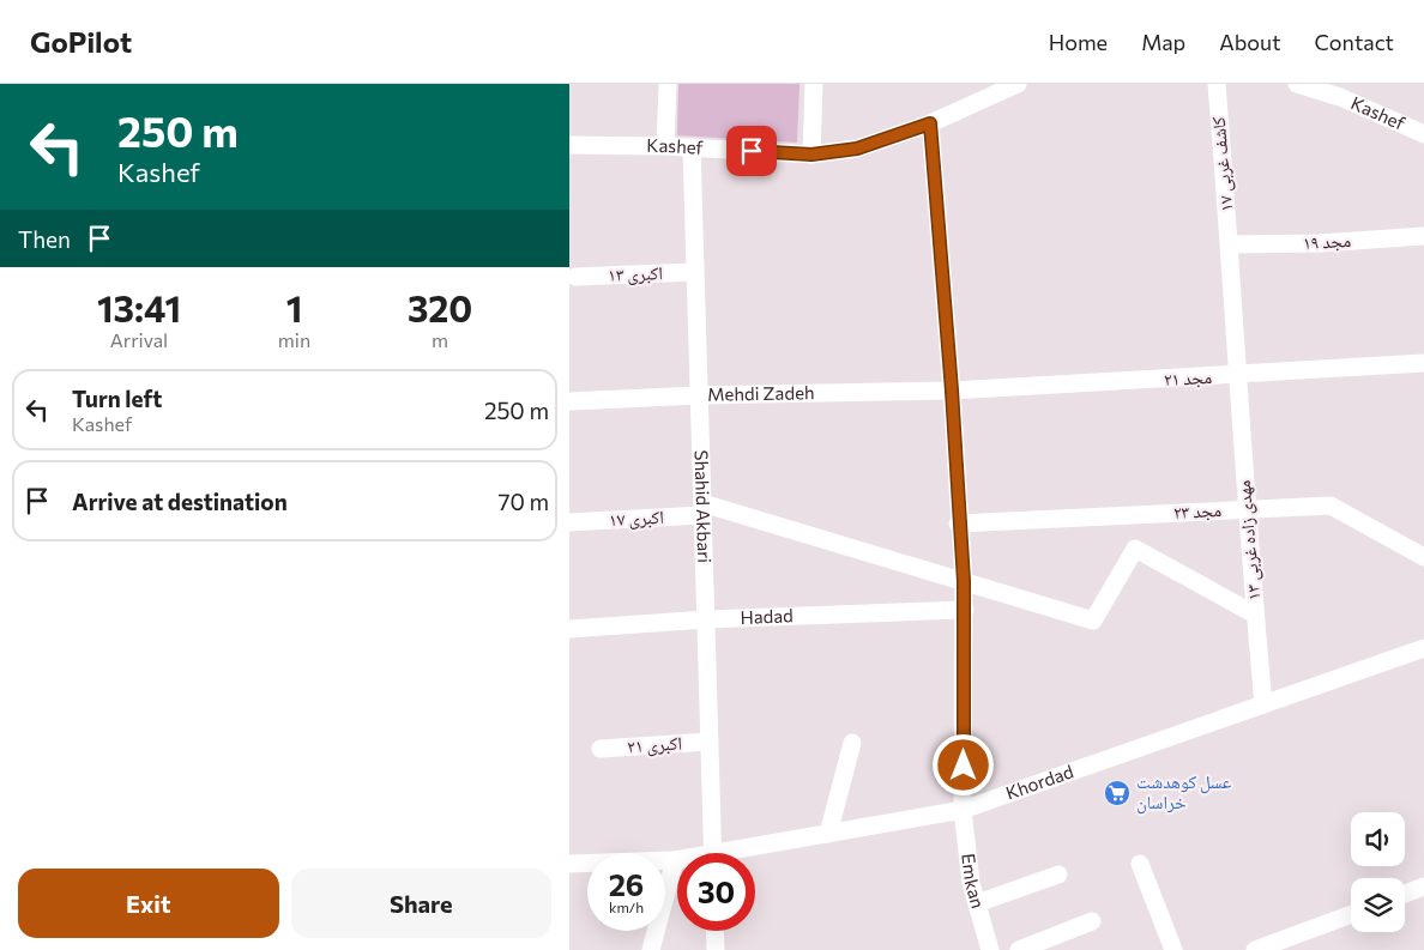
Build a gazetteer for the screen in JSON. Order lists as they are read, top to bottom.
{
  "streets": {
    "street": [
      "Kashef",
      "کاشف غربی ۱۷",
      "مجد ۱۹",
      "اکبری ۱۳",
      "مجد ۲۱",
      "Mehdi Zadeh",
      "Shahid Akbari",
      "مجد ۲۳",
      "اکبری ۱۷",
      "مهدی زاده غربی ۱۳",
      "Hadad",
      "اکبری ۲۱",
      "Khordad",
      "Emkan"
    ]
  },
  "crossings": [
    ["Kashef", "Shahid Akbari"],
    ["Kashef", "Emkan"],
    ["کاشف غربی ۱۷", "مجد ۱۹"],
    ["کاشف غربی ۱۷", "مجد ۲۱"],
    ["کاشف غربی ۱۷", "مهدی زاده غربی ۱۳"],
    ["اکبری ۱۳", "Shahid Akbari"],
    ["مجد ۲۱", "Mehdi Zadeh"],
    ["مجد ۲۱", "مهدی زاده غربی ۱۳"],
    ["مجد ۲۱", "Emkan"],
    ["Mehdi Zadeh", "Shahid Akbari"],
    ["Mehdi Zadeh", "Emkan"],
    ["Shahid Akbari", "اکبری ۱۷"],
    ["Shahid Akbari", "Hadad"],
    ["Shahid Akbari", "اکبری ۲۱"],
    ["مجد ۲۳", "مهدی زاده غربی ۱۳"],
    ["مجد ۲۳", "Emkan"],
    ["اکبری ۱۷", "مهدی زاده غربی ۱۳"],
    ["اکبری ۱۷", "Emkan"],
    ["مهدی زاده غربی ۱۳", "Khordad"],
    ["Hadad", "Emkan"],
    ["Khordad", "Emkan"]
  ],
  "places": {
    "supermarket": ["عسل كوهدشت خراسان"]
  },
  "page": {
    "header": "GoPilot",
    "nav": [
      "Home",
      "Map",
      "About",
      "Contact"
    ],
    "turn": ["250 m", "Kashef"],
    "then": "Then",
    "eta": [
      "13:41",
      "Arrival",
      "1",
      "min",
      "320",
      "m"
    ],
    "list": [
      {
        "name": "Turn left",
        "note": "Kashef",
        "value": "250 m"
      },
      {
        "name": "Arrive at destination",
        "value": "70 m"
      }
    ],
    "speed": "26 km/h",
    "limit": "30",
    "buttons": ["Exit", "Share"]
  }
}
